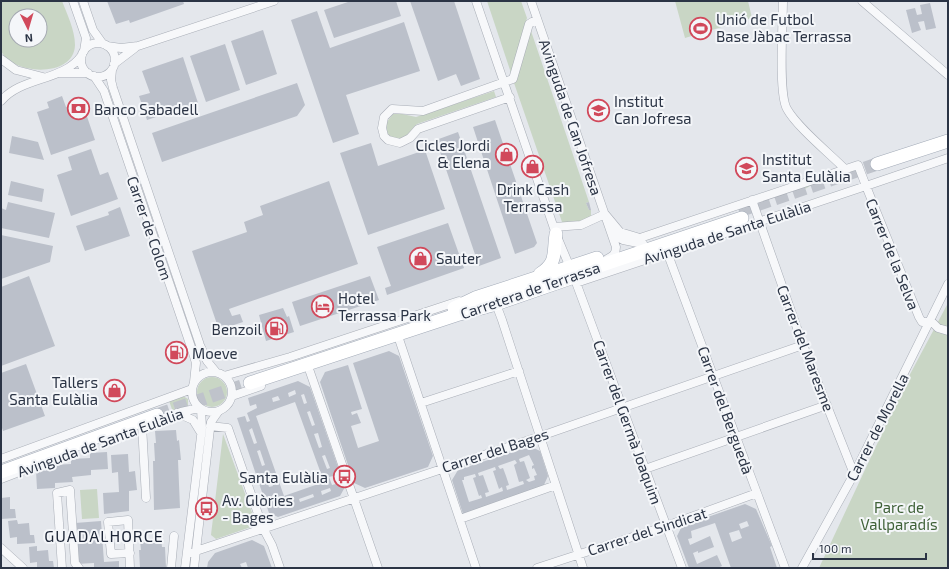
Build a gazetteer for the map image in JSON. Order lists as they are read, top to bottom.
{
  "streets": {
    "main road": ["Carretera de Terrassa"],
    "street": [
      "Avinguda de Can Jofresa",
      "Carrer de Colom",
      "Avinguda de Santa Eulàlia",
      "Carrer de la Selva",
      "Carrer del Maresme",
      "Carrer del Berguedà",
      "Carrer del Germà Joaquim",
      "Carrer de Morella",
      "Carrer del Bages",
      "Carrer del Sindicat"
    ]
  },
  "crossings": [
    ["Avinguda de Can Jofresa", "Avinguda de Santa Eulàlia"],
    ["Avinguda de Can Jofresa", "Carretera de Terrassa"],
    ["Carrer de Colom", "Avinguda de Santa Eulàlia"],
    ["Avinguda de Santa Eulàlia", "Carrer de la Selva"],
    ["Avinguda de Santa Eulàlia", "Carretera de Terrassa"],
    ["Avinguda de Santa Eulàlia", "Carrer del Maresme"],
    ["Avinguda de Santa Eulàlia", "Carrer del Berguedà"],
    ["Avinguda de Santa Eulàlia", "Carrer del Germà Joaquim"],
    ["Carrer de la Selva", "Carrer de Morella"],
    ["Carretera de Terrassa", "Carrer del Germà Joaquim"],
    ["Carrer del Maresme", "Carrer de Morella"],
    ["Carrer del Maresme", "Carrer del Bages"],
    ["Carrer del Berguedà", "Carrer del Bages"],
    ["Carrer del Berguedà", "Carrer del Sindicat"],
    ["Carrer del Germà Joaquim", "Carrer del Bages"],
    ["Carrer del Germà Joaquim", "Carrer del Sindicat"]
  ],
  "districts": ["GUADALHORCE"],
  "parks": ["Parc de Vallparadís"],
  "places": {
    "sports": ["Unió de Futbol Base Jàbac Terrassa"],
    "bank": ["Banco Sabadell"],
    "school or university": ["Institut Can Jofresa", "Institut Santa Eulàlia"],
    "shop": [
      "Cicles Jordi & Elena",
      "Drink Cash Terrassa",
      "Sauter",
      "Tallers Santa Eulàlia"
    ],
    "hotel": ["Hotel Terrassa Park"],
    "fuel station": ["Benzoil", "Moeve"],
    "bus stop": ["Santa Eulàlia", "Av. Glòries - Bages"]
  },
  "scale_bar": "100 m",
  "north": "bottom"
}
